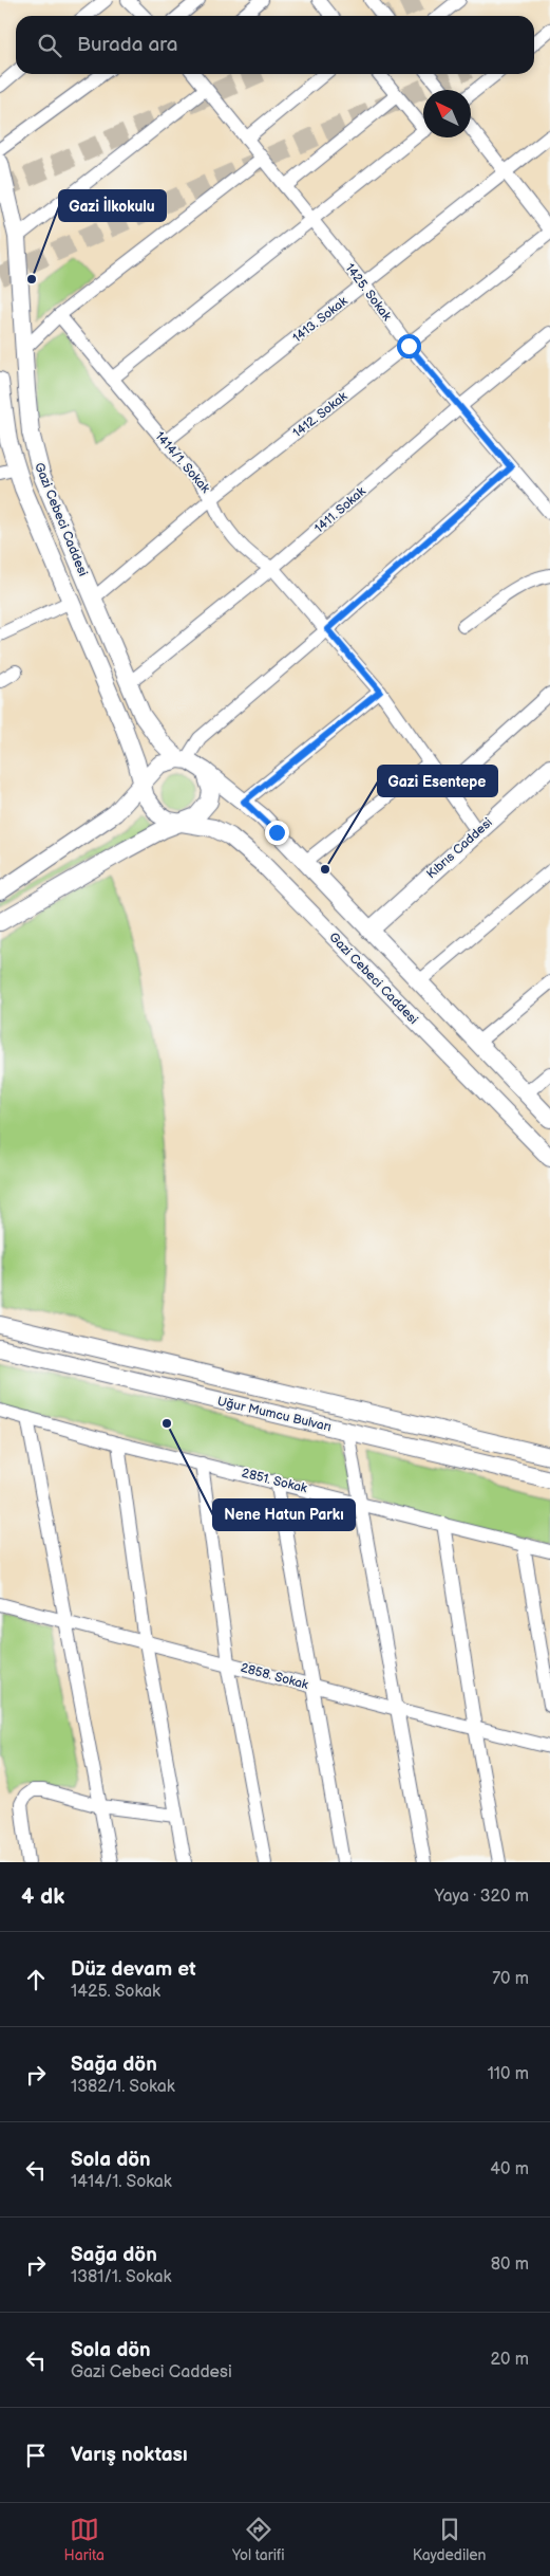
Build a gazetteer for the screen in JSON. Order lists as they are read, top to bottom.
{
  "streets": {
    "main road": ["Gazi Cebeci Caddesi", "Kıbrıs Caddesi", "Uğur Mumcu Bulvarı"],
    "street": [
      "1425. Sokak",
      "1413. Sokak",
      "1412. Sokak",
      "1414/1. Sokak",
      "1411. Sokak",
      "2851. Sokak",
      "2858. Sokak"
    ]
  },
  "crossings": [
    ["1425. Sokak", "1413. Sokak"],
    ["1425. Sokak", "1412. Sokak"],
    ["1425. Sokak", "1411. Sokak"],
    ["1413. Sokak", "1414/1. Sokak"],
    ["1412. Sokak", "1414/1. Sokak"],
    ["1412. Sokak", "Gazi Cebeci Caddesi"],
    ["1414/1. Sokak", "1411. Sokak"],
    ["1414/1. Sokak", "Kıbrıs Caddesi"],
    ["1411. Sokak", "Gazi Cebeci Caddesi"]
  ],
  "places": ["Gazi İlkokulu", "Gazi Esentepe", "Nene Hatun Parkı"],
  "north": "top left",
  "page": {
    "search": "Burada ara",
    "heading": ["4 dk", "Yaya · 320 m"],
    "list": [
      ["Düz devam et", "1425. Sokak", "70 m"],
      ["Sağa dön", "1382/1. Sokak", "110 m"],
      ["Sola dön", "1414/1. Sokak", "40 m"],
      ["Sağa dön", "1381/1. Sokak", "80 m"],
      ["Sola dön", "Gazi Cebeci Caddesi", "20 m"],
      "Varış noktası"
    ],
    "nav": ["Harita", "Yol tarifi", "Kaydedilen"]
  }
}
